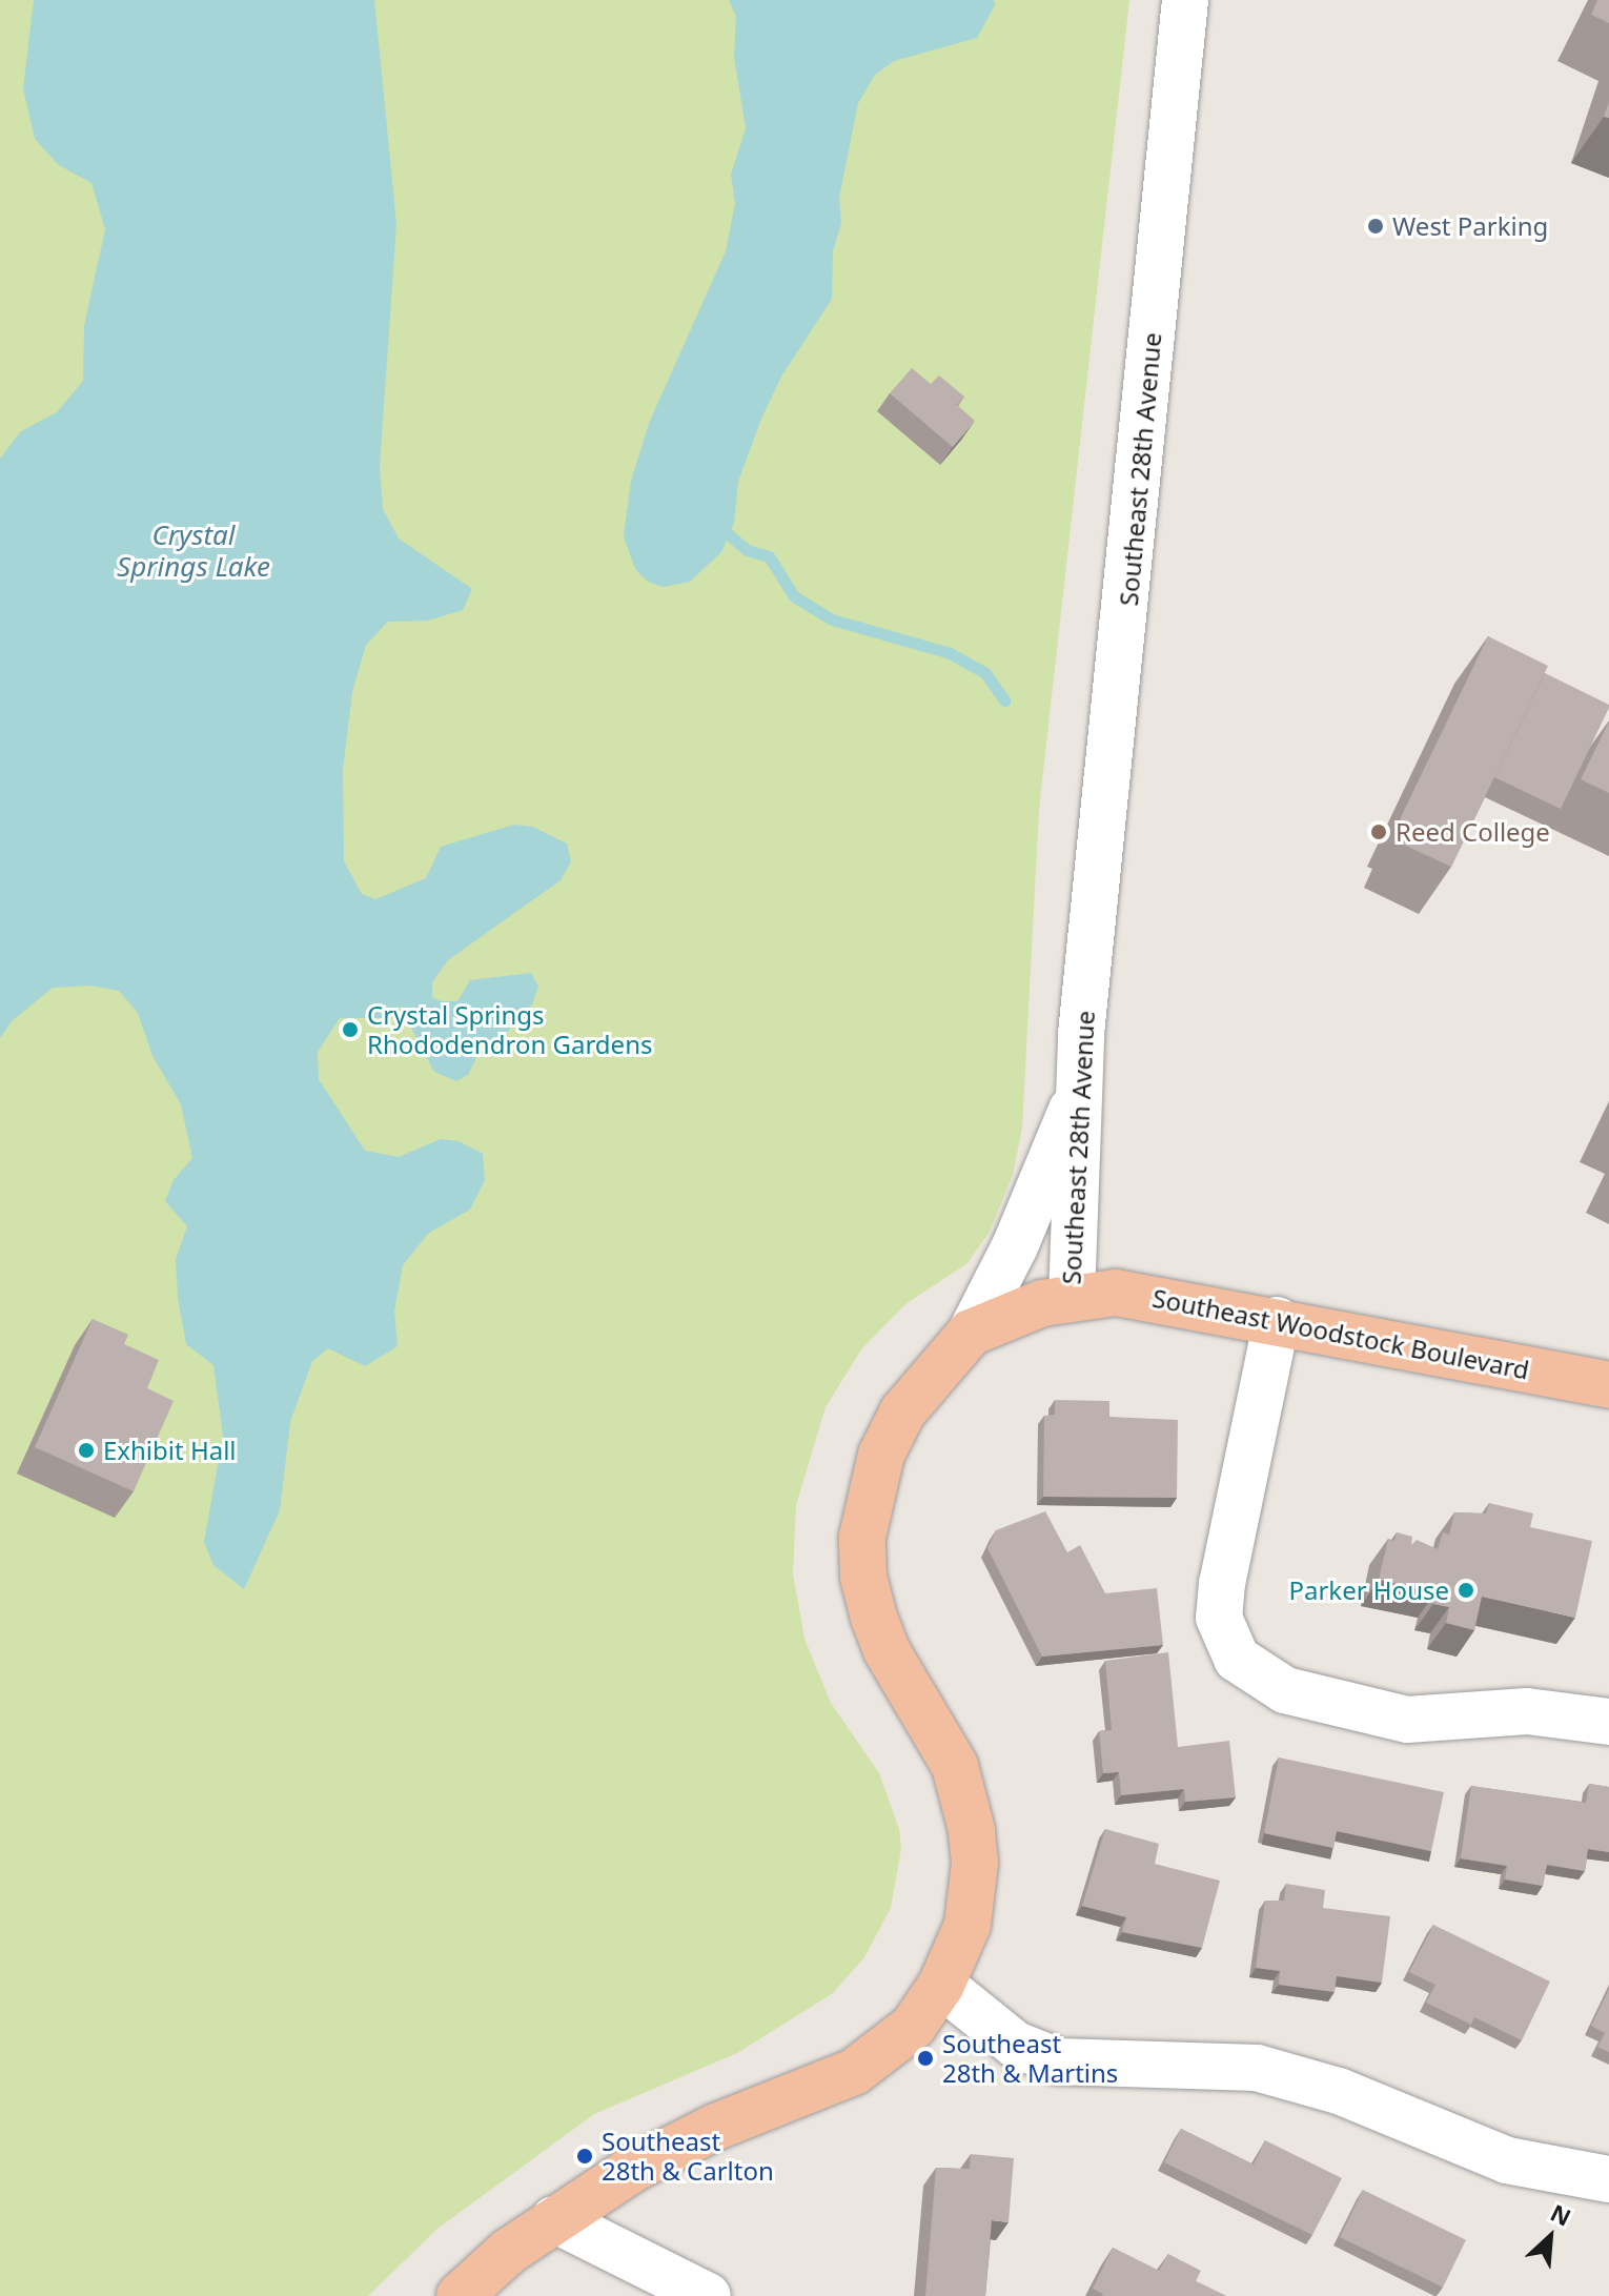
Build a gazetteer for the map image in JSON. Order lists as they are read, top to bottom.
{
  "streets": {
    "main road": ["Southeast 28th Avenue", "Southeast Woodstock Boulevard"]
  },
  "crossings": [
    ["Southeast 28th Avenue", "Southeast Woodstock Boulevard"]
  ],
  "water": ["Crystal Springs Lake"],
  "places": [
    "West Parking",
    "Reed College",
    "Crystal Springs Rhododendron Gardens",
    "Exhibit Hall",
    "Parker House",
    "Southeast 28th & Martins",
    "Southeast 28th & Carlton"
  ],
  "north": "top right"
}
